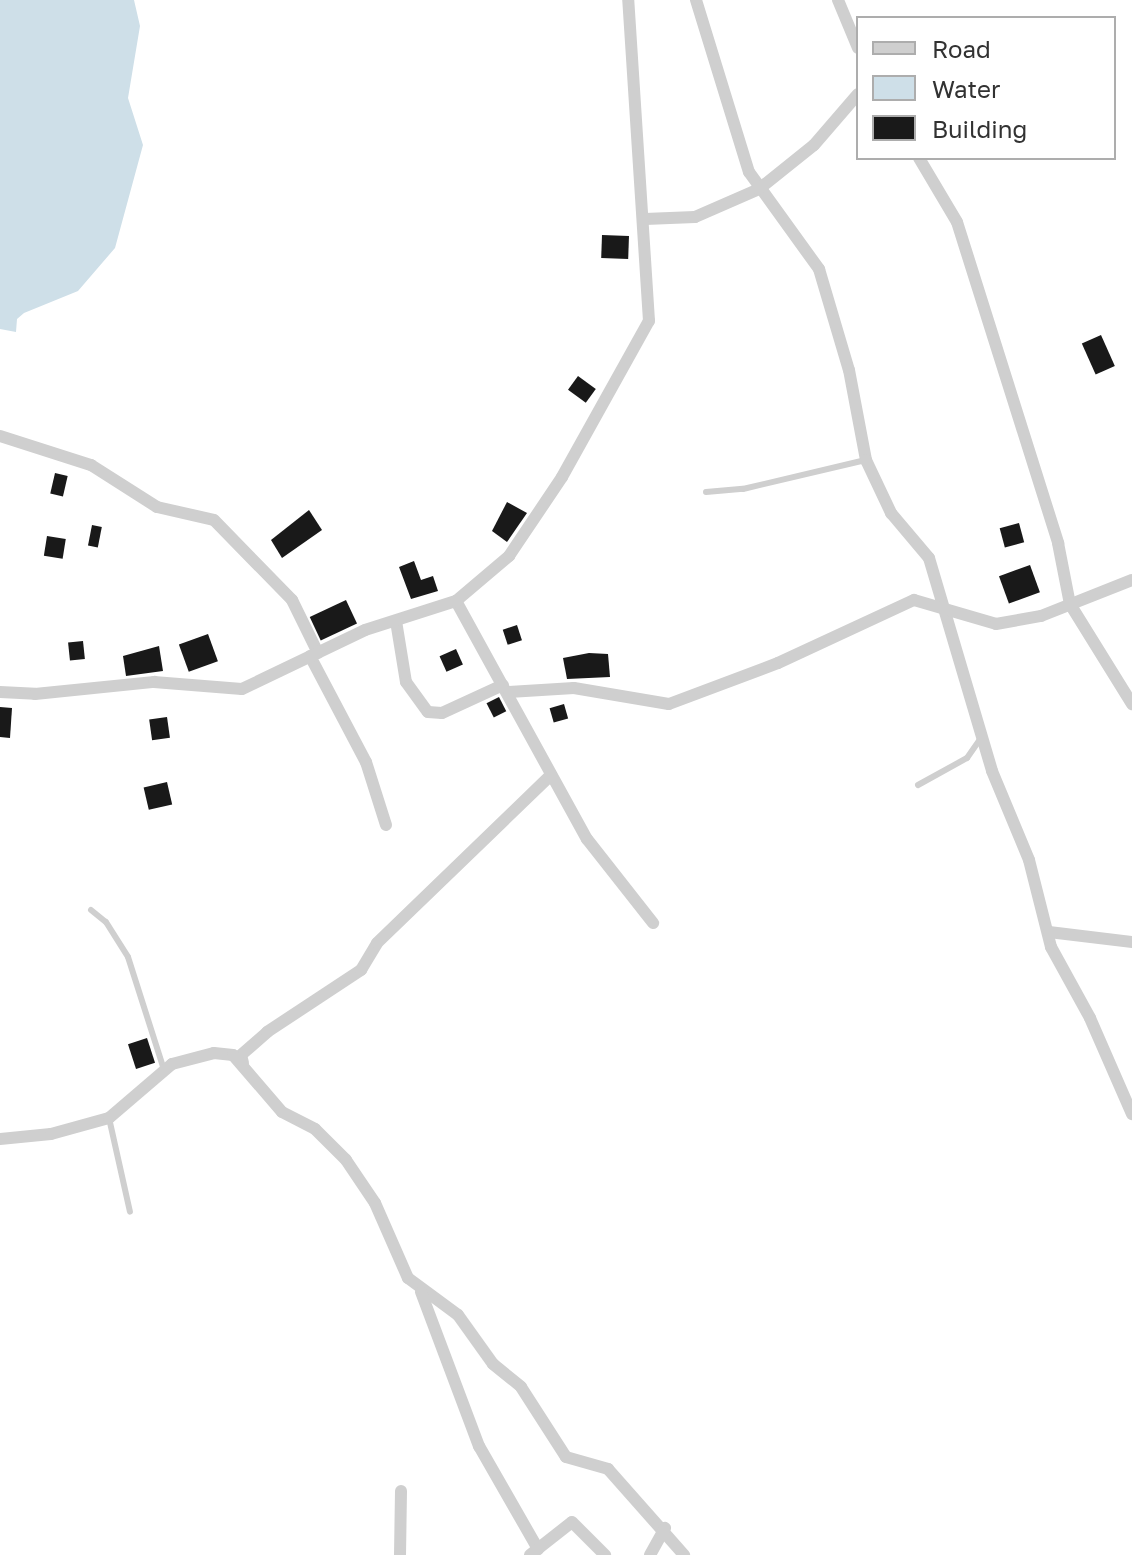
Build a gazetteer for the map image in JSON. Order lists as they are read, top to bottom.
{
  "legend": ["Road", "Water", "Building"]
}
